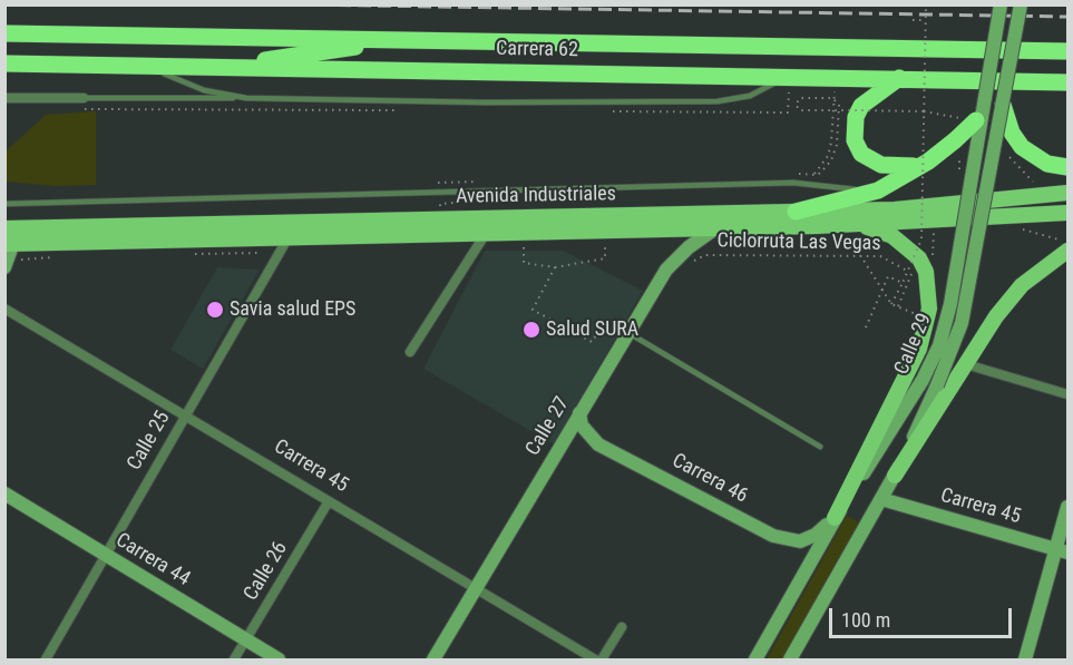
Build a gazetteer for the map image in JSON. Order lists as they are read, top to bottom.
{
  "streets": {
    "highway": ["Carrera 62"],
    "main road": ["Avenida Industriales"],
    "street": [
      "Calle 29",
      "Calle 27",
      "Calle 25",
      "Carrera 45",
      "Carrera 46",
      "Carrera 44",
      "Calle 26"
    ],
    "path": ["Ciclorruta Las Vegas"]
  },
  "crossings": [
    ["Avenida Industriales", "Calle 27"],
    ["Avenida Industriales", "Calle 25"],
    ["Calle 29", "Carrera 45"],
    ["Calle 29", "Carrera 46"],
    ["Calle 27", "Carrera 45"],
    ["Calle 27", "Carrera 46"],
    ["Calle 25", "Carrera 45"],
    ["Calle 25", "Carrera 44"],
    ["Carrera 45", "Calle 26"],
    ["Carrera 44", "Calle 26"]
  ],
  "places": ["Savia salud EPS", "Salud SURA"],
  "scale_bar": "100 m"
}
